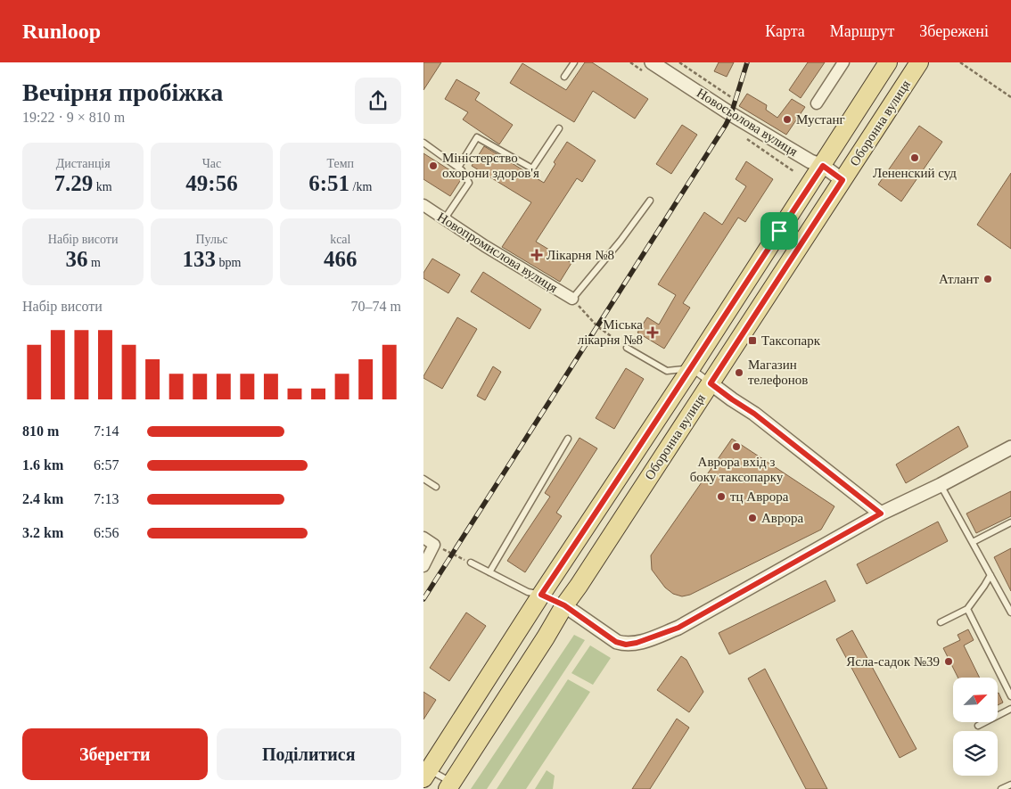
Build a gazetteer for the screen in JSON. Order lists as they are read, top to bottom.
{
  "streets": {
    "main road": ["Оборонна вулиця"],
    "street": ["Новосьолова вулиця", "Новопромислова вулиця"]
  },
  "crossings": [
    ["Новосьолова вулиця", "Оборонна вулиця"]
  ],
  "places": {
    "other": [
      "Мустанг",
      "Лененский суд",
      "Міністерство охорони здоров'я",
      "Атлант",
      "Магазин телефонов",
      "Аврора вхід з боку таксопарку",
      "тц Аврора",
      "Аврора",
      "Ясла-садок №39"
    ],
    "health": ["Лікарня №8", "Міська лікарня №8"],
    "transit": ["Таксопарк"]
  },
  "north": "top right",
  "page": {
    "header": "Runloop",
    "nav": ["Карта", "Маршрут", "Збережені"],
    "heading": ["Вечірня пробіжка", "19:22 · 9 × 810 m"],
    "stats": [
      ["Дистанція", "7.29 km"],
      ["Час", "49:56"],
      ["Темп", "6:51 /km"],
      ["Набір висоти", "36 m"],
      ["Пульс", "133 bpm"],
      ["kcal", "466"]
    ],
    "chart": ["Набір висоти", "70–74 m"],
    "list": [
      {
        "name": "810 m",
        "note": "7:14"
      },
      {
        "name": "1.6 km",
        "note": "6:57"
      },
      {
        "name": "2.4 km",
        "note": "7:13"
      },
      {
        "name": "3.2 km",
        "note": "6:56"
      }
    ],
    "buttons": ["Зберегти", "Поділитися"]
  }
}
